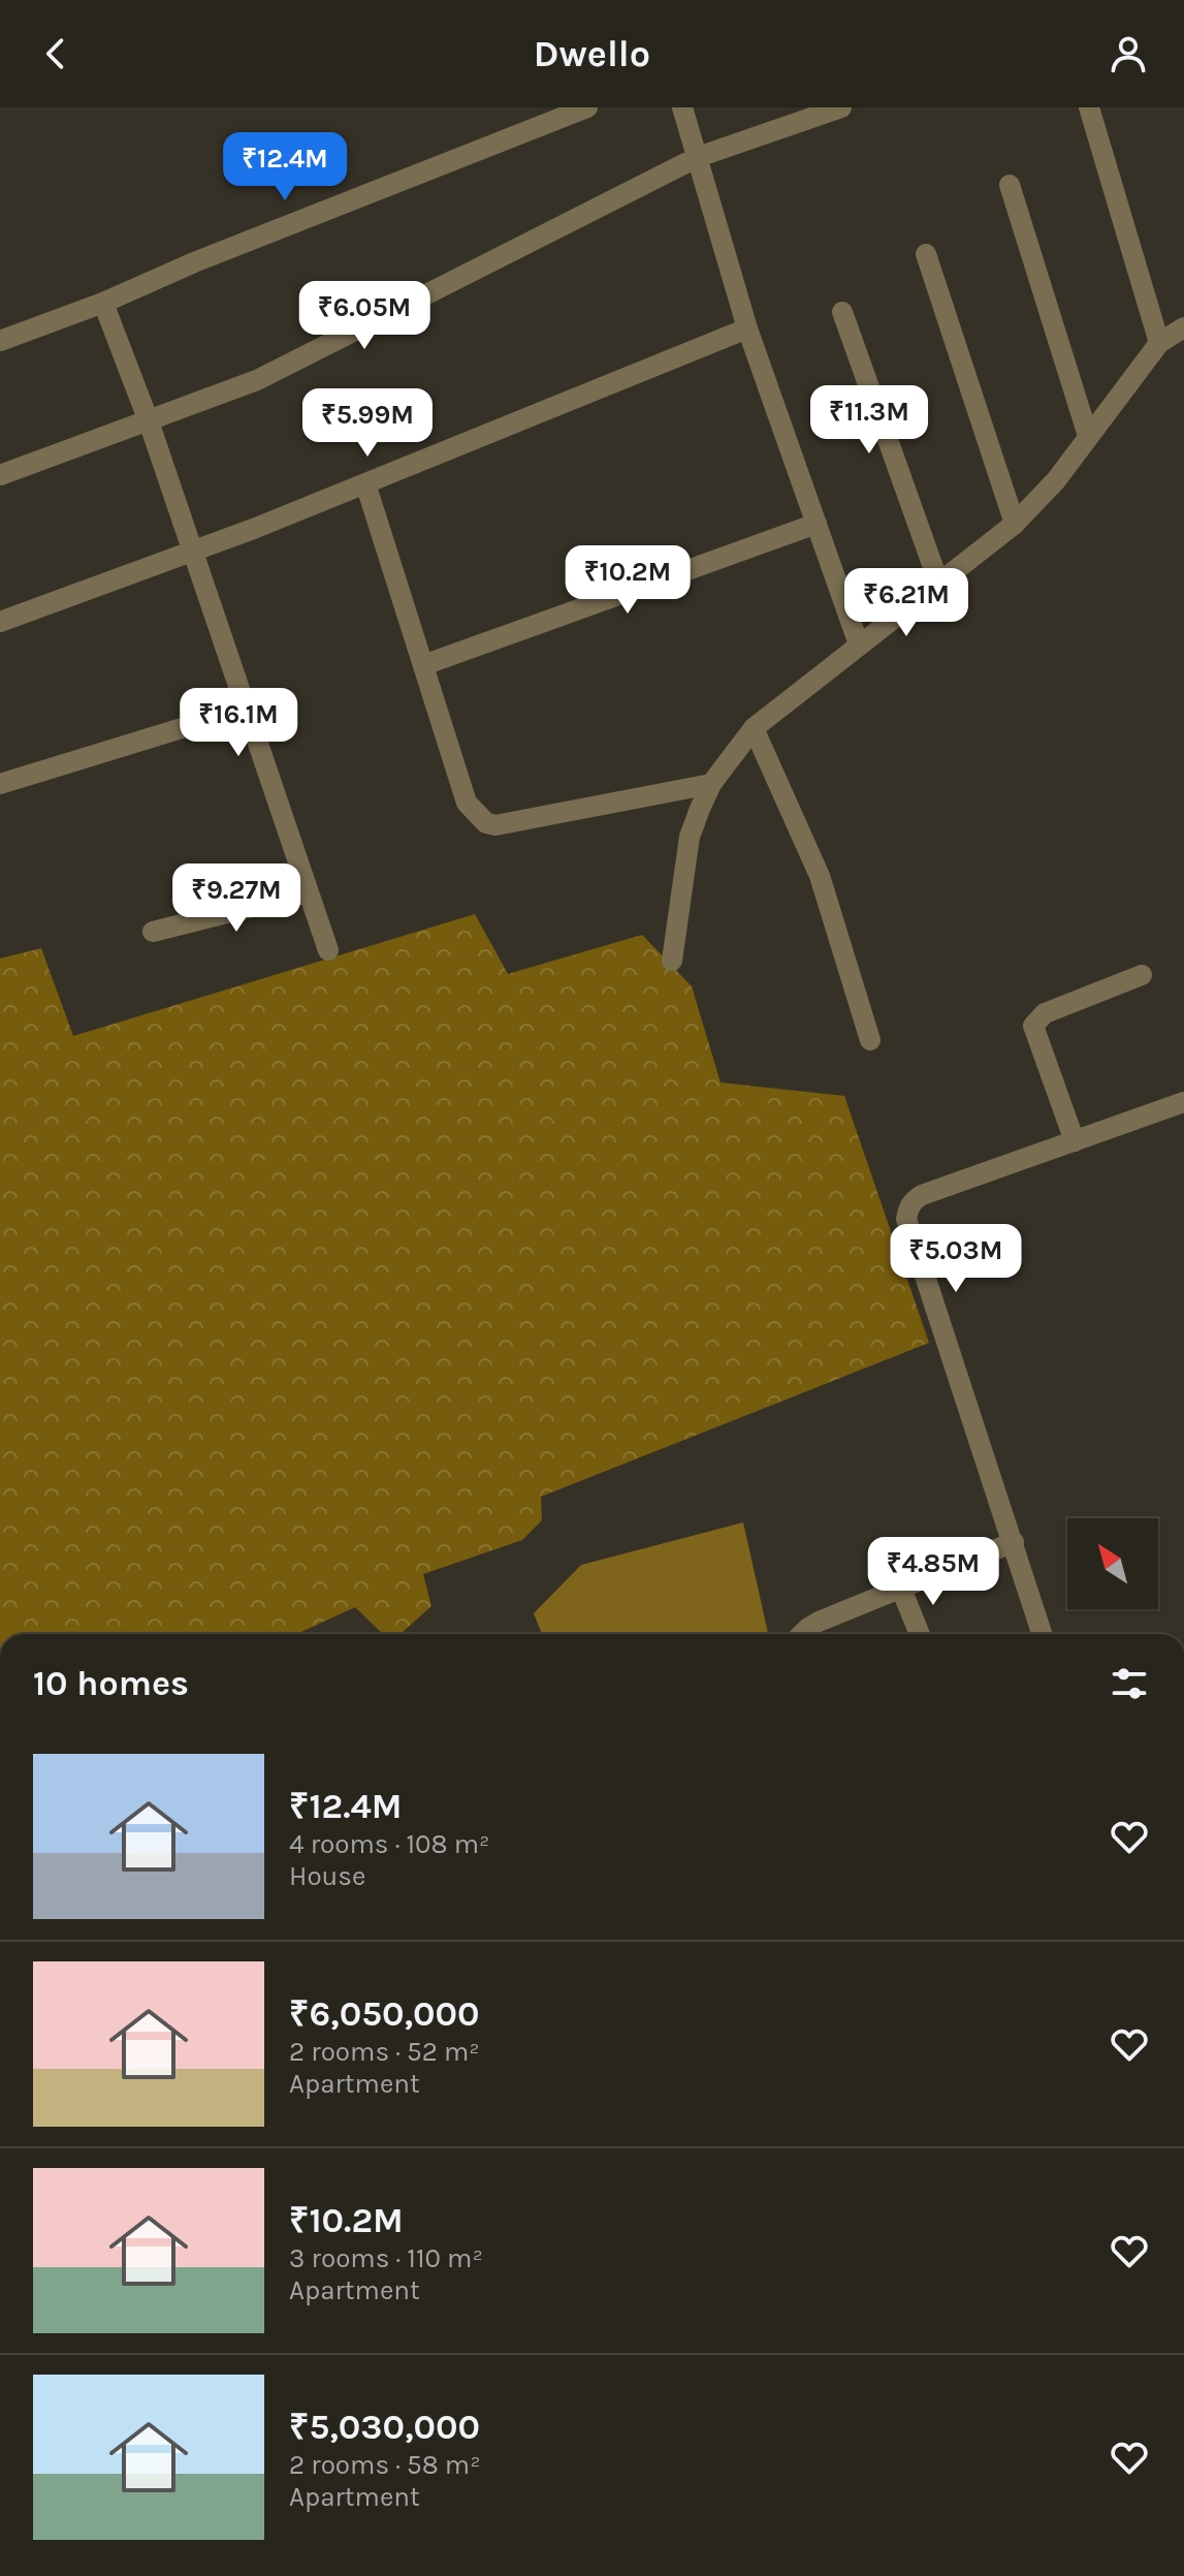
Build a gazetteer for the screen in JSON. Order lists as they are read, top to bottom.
{
  "north": "top left",
  "page": {
    "header": "Dwello",
    "price": [
      "₹12.4M",
      "₹6.05M",
      "₹11.3M",
      "₹5.99M",
      "₹10.2M",
      "₹6.21M",
      "₹16.1M",
      "₹9.27M",
      "₹5.03M",
      "₹4.85M"
    ],
    "heading": "10 homes",
    "list": [
      {
        "name": "₹12.4M",
        "note": "4 rooms · 108 m² · House"
      },
      {
        "name": "₹6,050,000",
        "note": "2 rooms · 52 m² · Apartment"
      },
      {
        "name": "₹10.2M",
        "note": "3 rooms · 110 m² · Apartment"
      },
      {
        "name": "₹5,030,000",
        "note": "2 rooms · 58 m² · Apartment"
      }
    ]
  }
}
